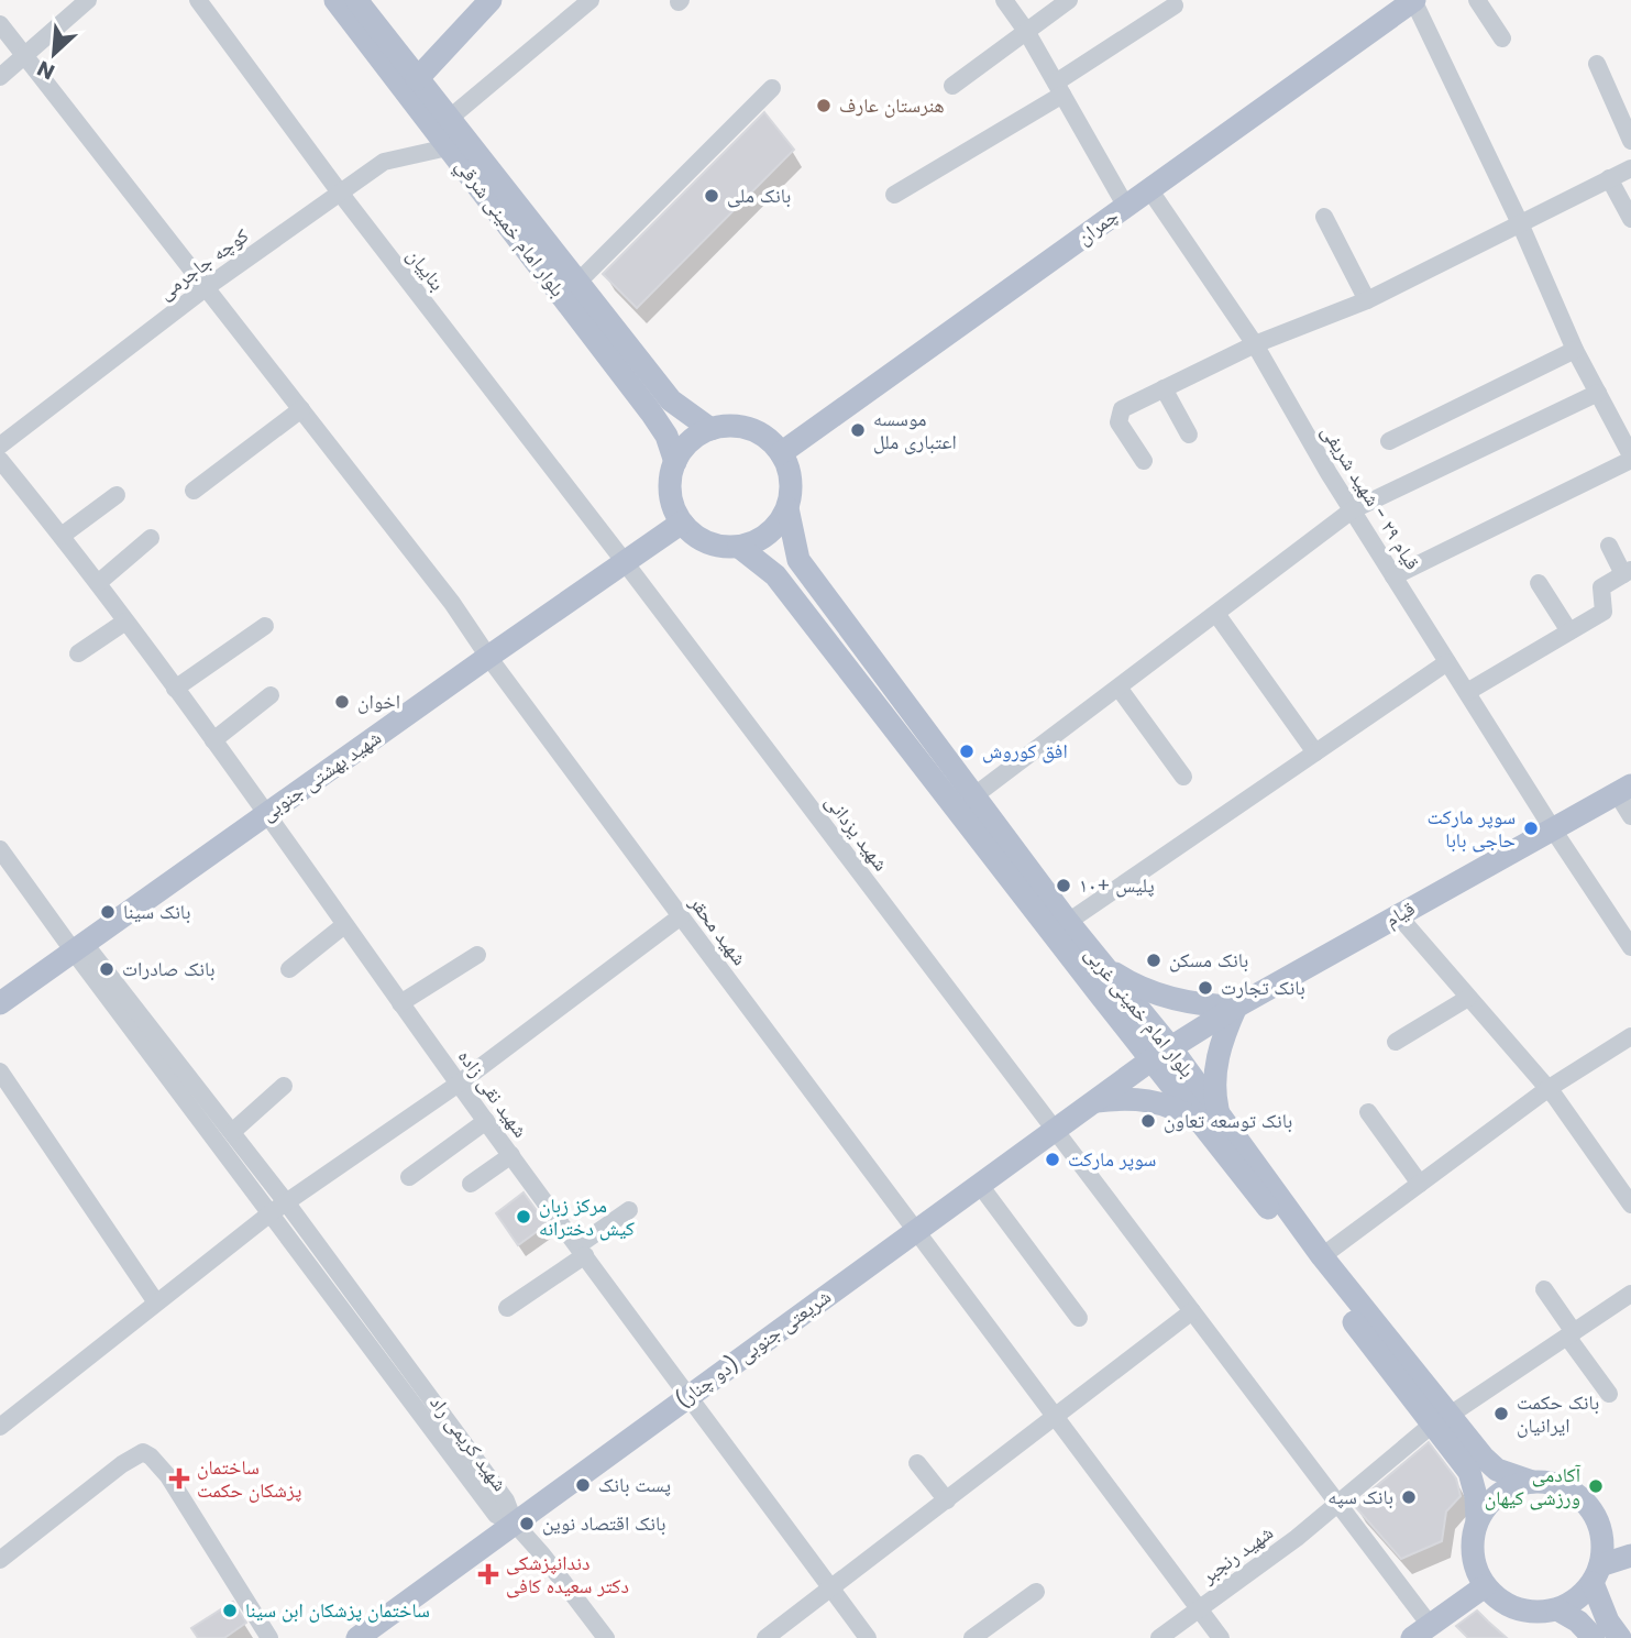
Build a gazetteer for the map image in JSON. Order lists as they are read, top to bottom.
{
  "streets": {
    "main road": [
      "چمران",
      "بلوار امام خمینی شرقي",
      "شهید بهشتی جنوبی",
      "قیام",
      "بلوار امام خمینی غربی",
      "شریعتی جنوبی (دو چنار)"
    ],
    "street": [
      "کوچه جاجرمی",
      "بناییان",
      "قیام ۲۹ - شهید شریفی",
      "شهید یزدانی",
      "شهید محقر",
      "شهید نقی زاده",
      "شهید کریمی راد",
      "شهید رنجبر"
    ]
  },
  "crossings": [
    ["چمران", "بلوار امام خمینی شرقي"],
    ["چمران", "قیام ۲۹ - شهید شریفی"],
    ["چمران", "شهید بهشتی جنوبی"],
    ["چمران", "بلوار امام خمینی غربی"],
    ["بلوار امام خمینی شرقي", "کوچه جاجرمی"],
    ["بلوار امام خمینی شرقي", "شهید بهشتی جنوبی"],
    ["بلوار امام خمینی شرقي", "بلوار امام خمینی غربی"],
    ["کوچه جاجرمی", "بناییان"],
    ["کوچه جاجرمی", "شهید محقر"],
    ["بناییان", "شهید بهشتی جنوبی"],
    ["بناییان", "شهید یزدانی"],
    ["قیام ۲۹ - شهید شریفی", "قیام"],
    ["شهید بهشتی جنوبی", "شهید یزدانی"],
    ["شهید بهشتی جنوبی", "شهید محقر"],
    ["شهید بهشتی جنوبی", "بلوار امام خمینی غربی"],
    ["شهید بهشتی جنوبی", "شهید نقی زاده"],
    ["شهید بهشتی جنوبی", "شهید کریمی راد"],
    ["شهید یزدانی", "شریعتی جنوبی (دو چنار)"],
    ["شهید یزدانی", "شهید رنجبر"],
    ["قیام", "بلوار امام خمینی غربی"],
    ["قیام", "شریعتی جنوبی (دو چنار)"],
    ["شهید محقر", "شریعتی جنوبی (دو چنار)"],
    ["شهید محقر", "شهید رنجبر"],
    ["بلوار امام خمینی غربی", "شریعتی جنوبی (دو چنار)"],
    ["بلوار امام خمینی غربی", "شهید رنجبر"],
    ["شهید نقی زاده", "شریعتی جنوبی (دو چنار)"],
    ["شریعتی جنوبی (دو چنار)", "شهید کریمی راد"]
  ],
  "places": {
    "other": [
      "هنرستان عارف",
      "بانک ملی",
      "موسسه اعتباری ملل",
      "اخوان",
      "افق کوروش",
      "سوپر مارکت حاجی بابا",
      "پلیس +۱۰",
      "بانک سینا",
      "بانک مسکن",
      "بانک صادرات",
      "بانک تجارت",
      "بانک توسعه تعاون",
      "سوپر مارکت",
      "مرکز زبان کیش دخترانه",
      "بانک حکمت ایرانیان",
      "پست بانک",
      "آکادمی ورزشی کیهان",
      "بانک سپه",
      "بانک اقتصاد نوین",
      "ساختمان پزشکان ابن سینا"
    ],
    "health": ["ساختمان پزشکان حکمت", "دندانپزشکی دکتر سعیده کافی"]
  },
  "north": "bottom left"
}
